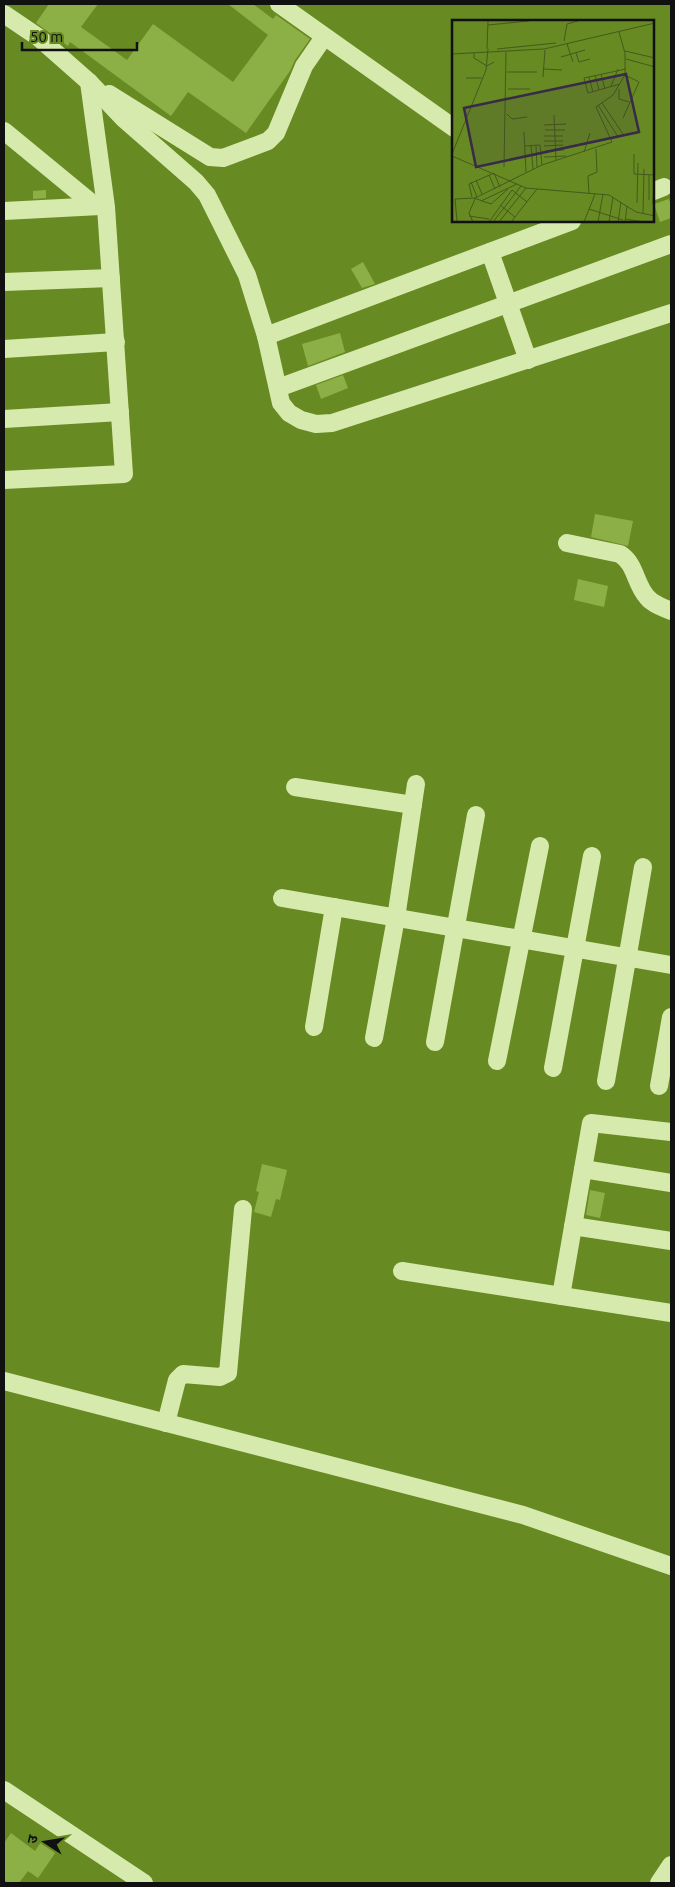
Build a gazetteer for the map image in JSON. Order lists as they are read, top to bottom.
{
  "scale_bar": "50 m",
  "north": "left"
}
